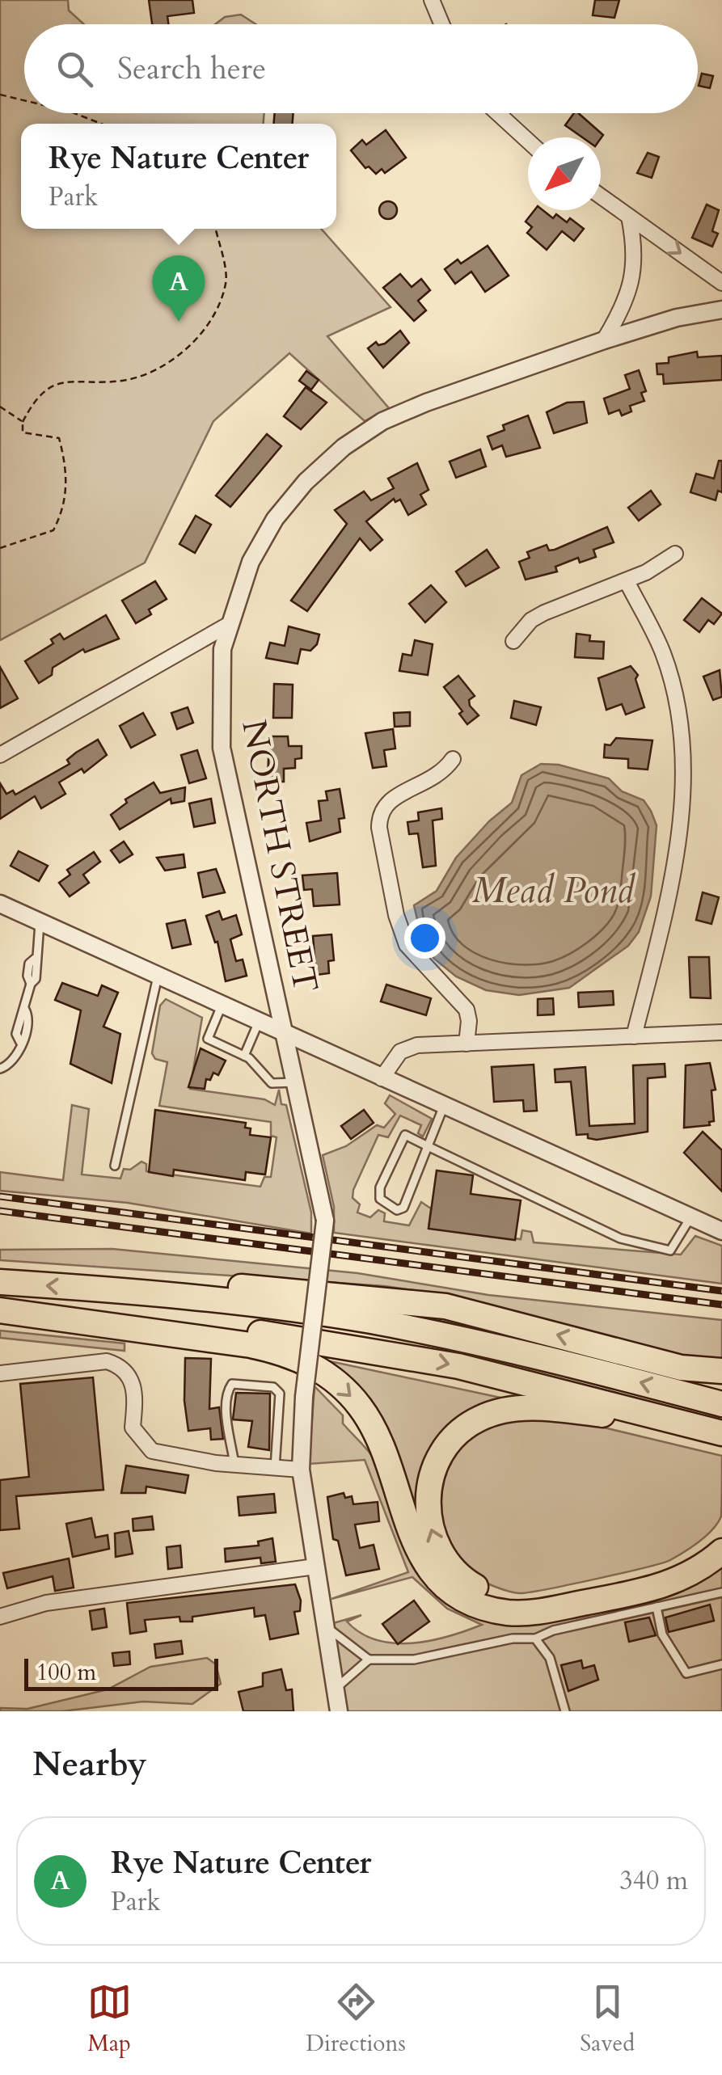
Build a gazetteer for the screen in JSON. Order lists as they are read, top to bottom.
{
  "streets": {
    "street": ["NORTH STREET"]
  },
  "water": ["Mead Pond"],
  "scale_bar": "100 m",
  "north": "bottom left",
  "page": {
    "search": "Search here",
    "popup": ["Rye Nature Center", "Park"],
    "pins": "A",
    "scale": "100 m",
    "heading": "Nearby",
    "list": [
      {
        "mark": "A",
        "name": "Rye Nature Center",
        "note": "Park",
        "value": "340 m"
      }
    ],
    "nav": ["Map", "Directions", "Saved"]
  }
}
